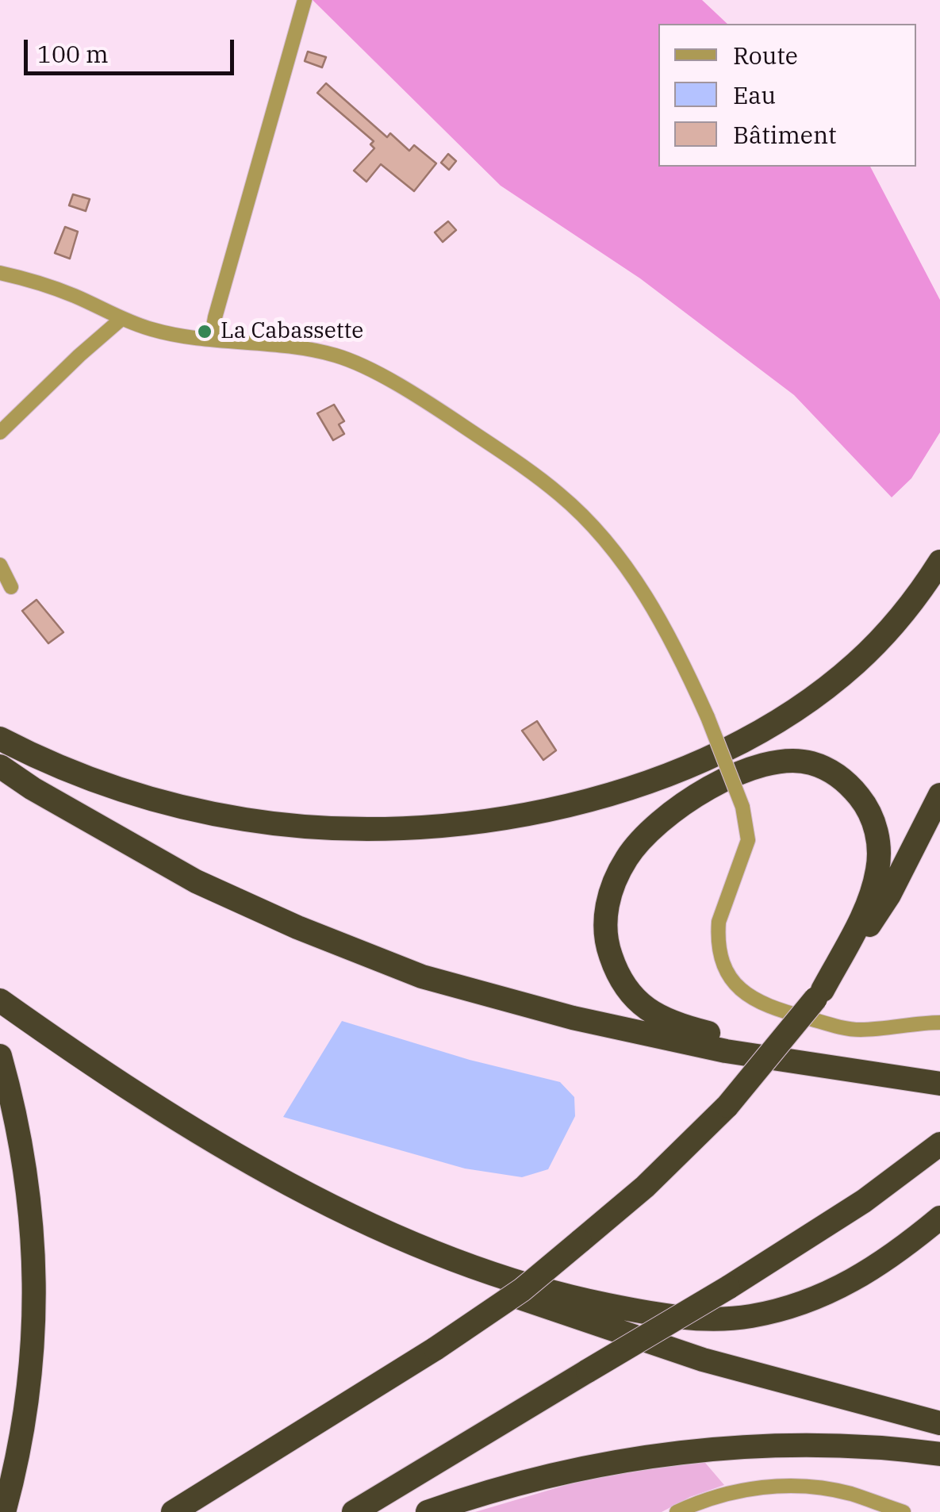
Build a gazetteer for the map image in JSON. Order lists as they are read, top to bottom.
{
  "places": ["La Cabassette"],
  "legend": ["Route", "Eau", "Bâtiment"],
  "scale_bar": "100 m"
}
